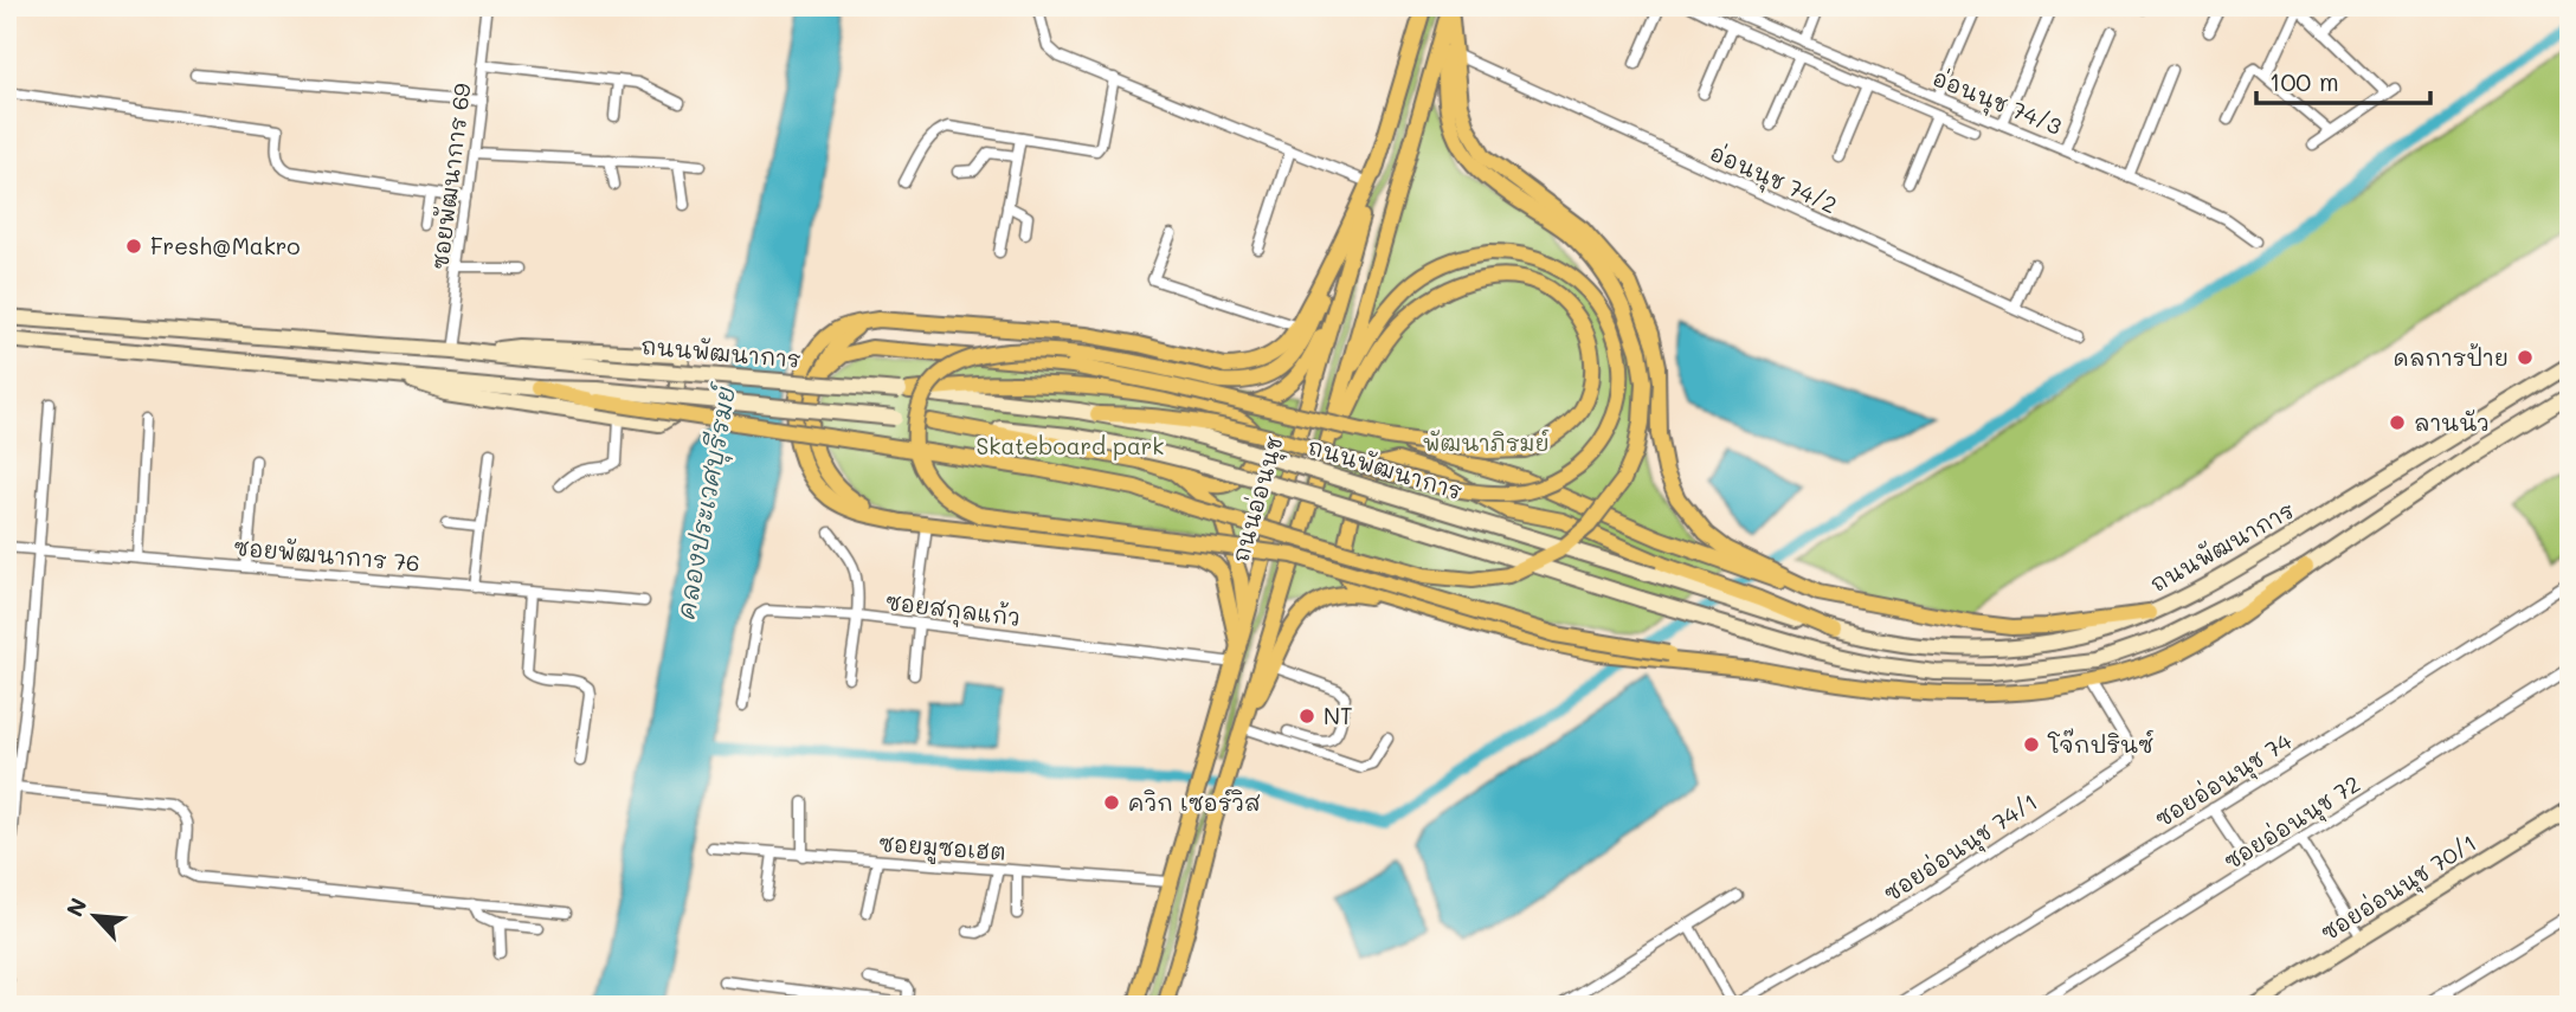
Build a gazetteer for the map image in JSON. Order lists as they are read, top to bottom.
{
  "streets": {
    "main road": ["ถนนพัฒนาการ", "ถนนอ่อนนุช", "ซอยอ่อนนุช 70/1"],
    "street": [
      "อ่อนนุช 74/3",
      "ซอยพัฒนาการ 69",
      "อ่อนนุช 74/2",
      "ซอยพัฒนาการ 76",
      "ซอยสกุลแก้ว",
      "ซอยอ่อนนุช 74",
      "ซอยอ่อนนุช 72",
      "ซอยมูซอเฮต",
      "ซอยอ่อนนุช 74/1"
    ]
  },
  "crossings": [
    ["ซอยพัฒนาการ 69", "ถนนพัฒนาการ"],
    ["ถนนอ่อนนุช", "ซอยสกุลแก้ว"],
    ["ถนนอ่อนนุช", "ซอยมูซอเฮต"]
  ],
  "water": ["คลองประเวศบุรีรมย์"],
  "parks": ["พัฒนาภิรมย์", "Skateboard park"],
  "places": [
    "Fresh@Makro",
    "ดลการป้าย",
    "ลานนัว",
    "NT",
    "โจ๊กปรินซ์",
    "ควิก เซอร์วิส"
  ],
  "scale_bar": "100 m",
  "north": "top left"
}
